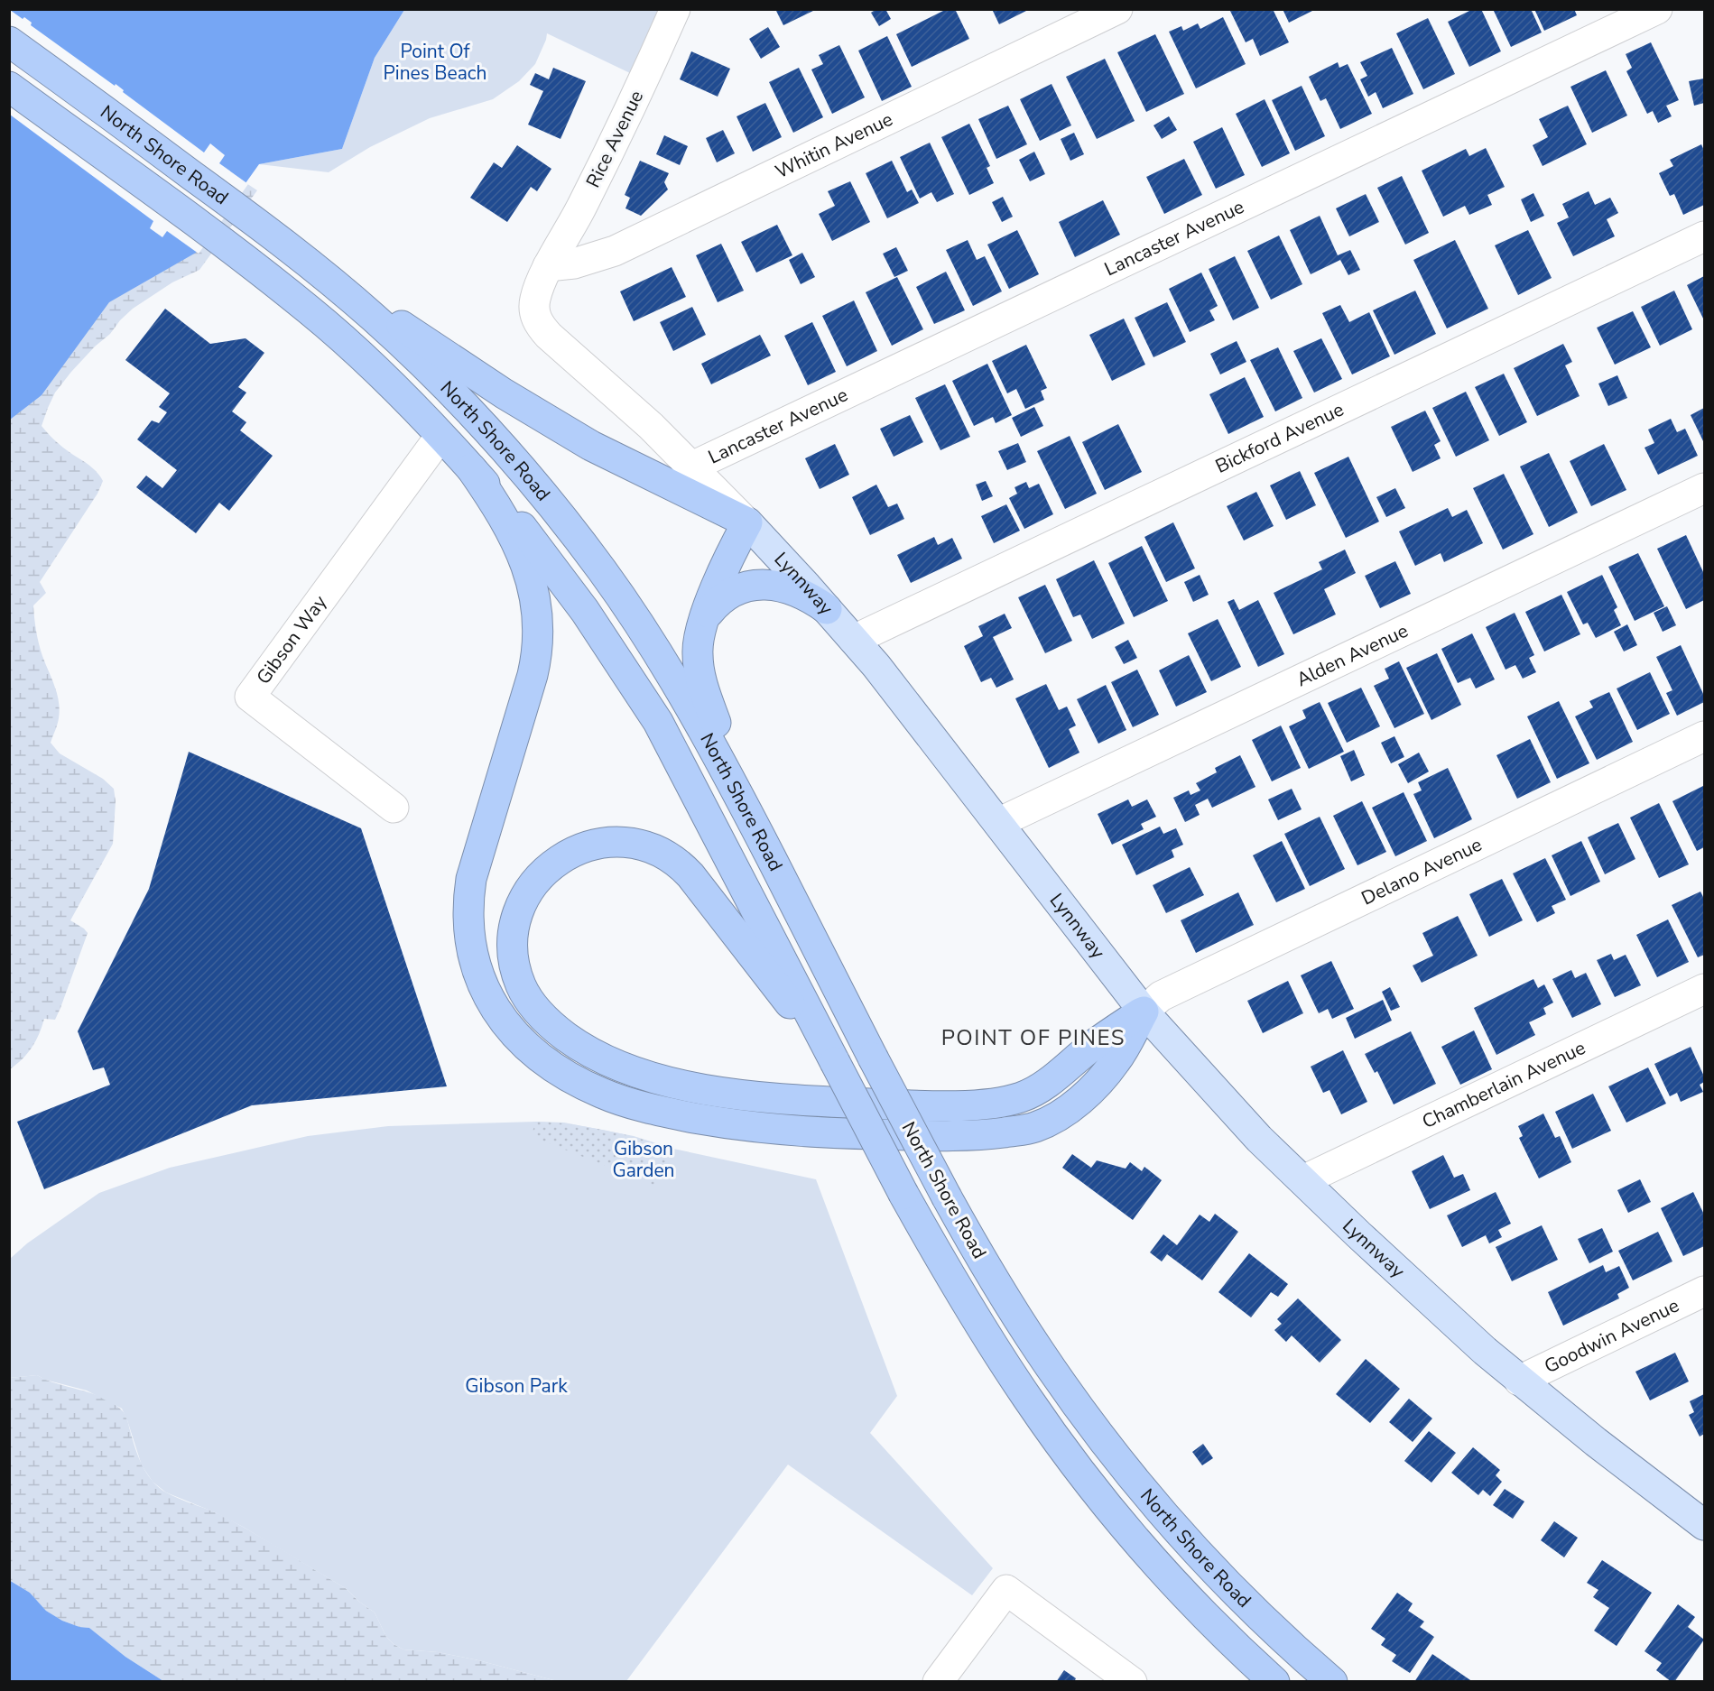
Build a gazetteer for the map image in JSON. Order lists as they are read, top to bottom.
{
  "streets": {
    "highway": ["North Shore Road"],
    "main road": ["Lynnway"],
    "street": [
      "Rice Avenue",
      "Whitin Avenue",
      "Lancaster Avenue",
      "Bickford Avenue",
      "Gibson Way",
      "Alden Avenue",
      "Delano Avenue",
      "Chamberlain Avenue",
      "Goodwin Avenue"
    ]
  },
  "crossings": [
    ["Rice Avenue", "Whitin Avenue"],
    ["Rice Avenue", "Lynnway"],
    ["Whitin Avenue", "Lynnway"],
    ["North Shore Road", "Gibson Way"],
    ["Lancaster Avenue", "Lynnway"],
    ["Bickford Avenue", "Lynnway"],
    ["Lynnway", "Alden Avenue"],
    ["Lynnway", "Delano Avenue"],
    ["Lynnway", "Chamberlain Avenue"],
    ["Lynnway", "Goodwin Avenue"]
  ],
  "districts": ["POINT OF PINES"],
  "parks": ["Point Of Pines Beach", "Gibson Garden", "Gibson Park"]
}
